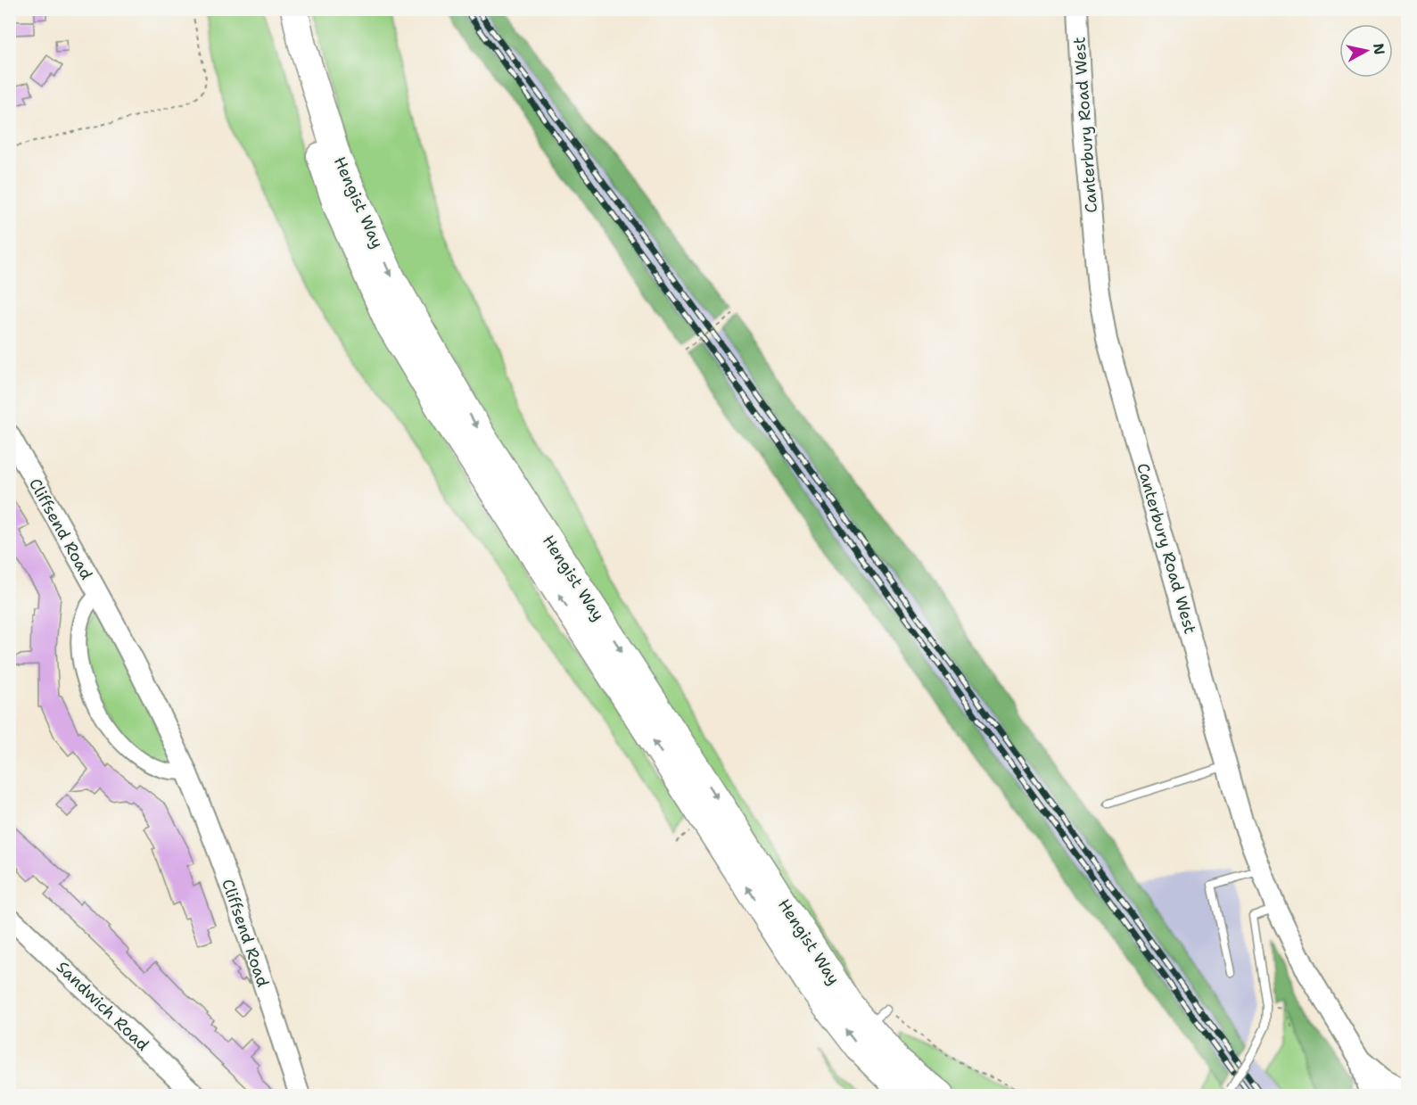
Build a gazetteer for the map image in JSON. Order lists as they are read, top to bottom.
{
  "streets": {
    "highway": ["Hengist Way"],
    "street": ["Canterbury Road West", "Cliffsend Road", "Sandwich Road"]
  },
  "north": "right"
}
